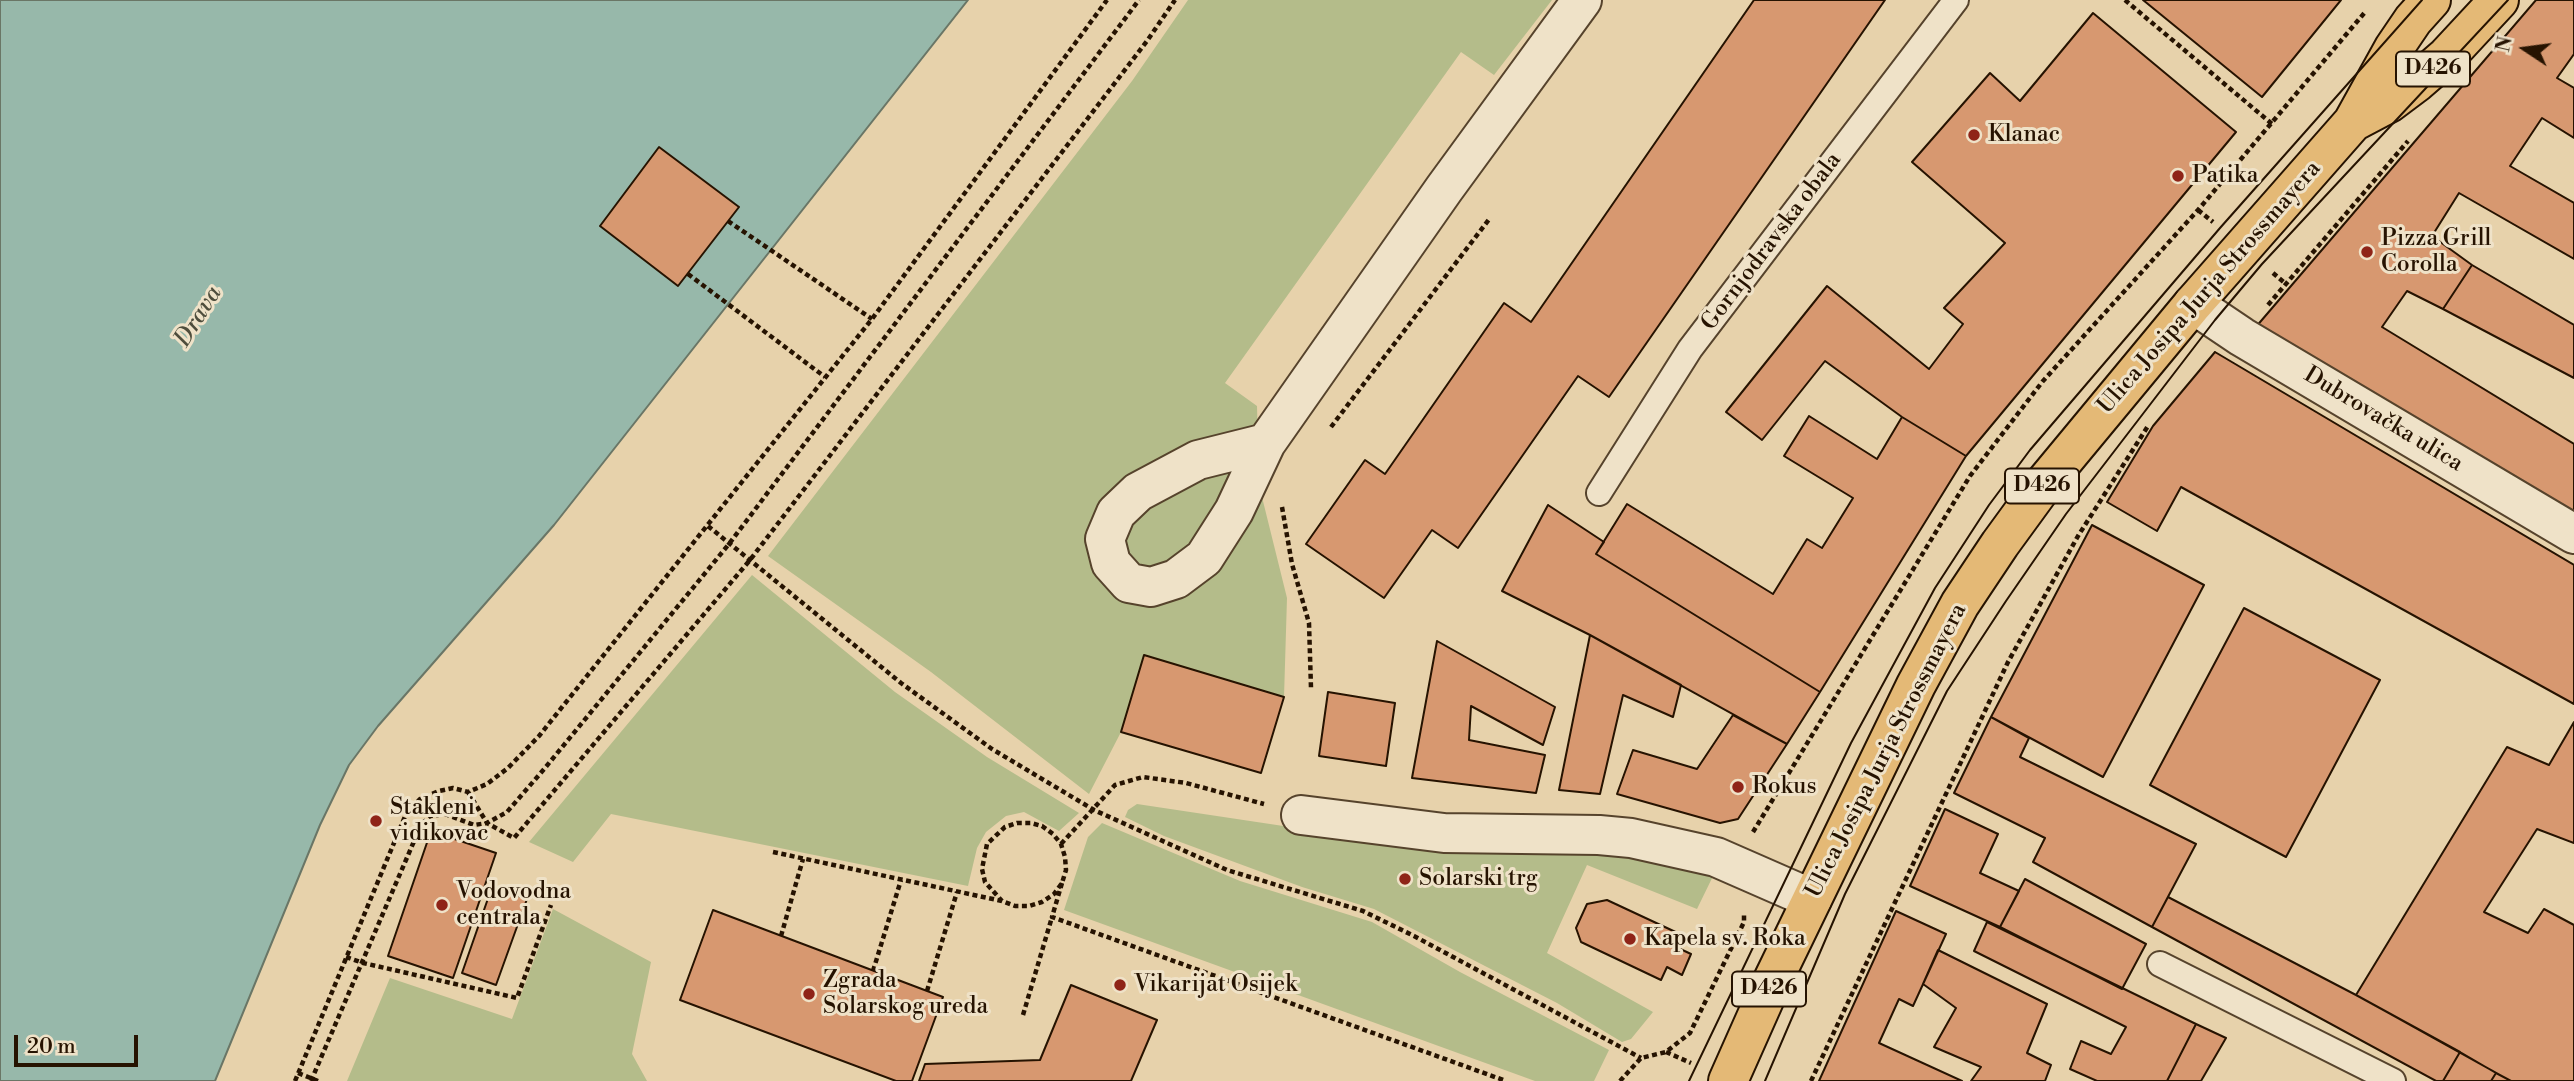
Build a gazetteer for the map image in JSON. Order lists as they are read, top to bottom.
{
  "streets": {
    "main road": ["D426", "Ulica Josipa Jurja Strossmayera"],
    "street": ["Dubrovačka ulica"],
    "lane": ["Gornjodravska obala"]
  },
  "crossings": [
    ["Ulica Josipa Jurja Strossmayera", "Dubrovačka ulica"]
  ],
  "water": ["Drava"],
  "places": [
    "Klanac",
    "Patika",
    "Pizza Grill Corolla",
    "Rokus",
    "Stakleni vidikovac",
    "Solarski trg",
    "Vodovodna centrala",
    "Kapela sv. Roka",
    "Vikarijat Osijek",
    "Zgrada Solarskog ureda"
  ],
  "scale_bar": "20 m",
  "north": "left"
}
